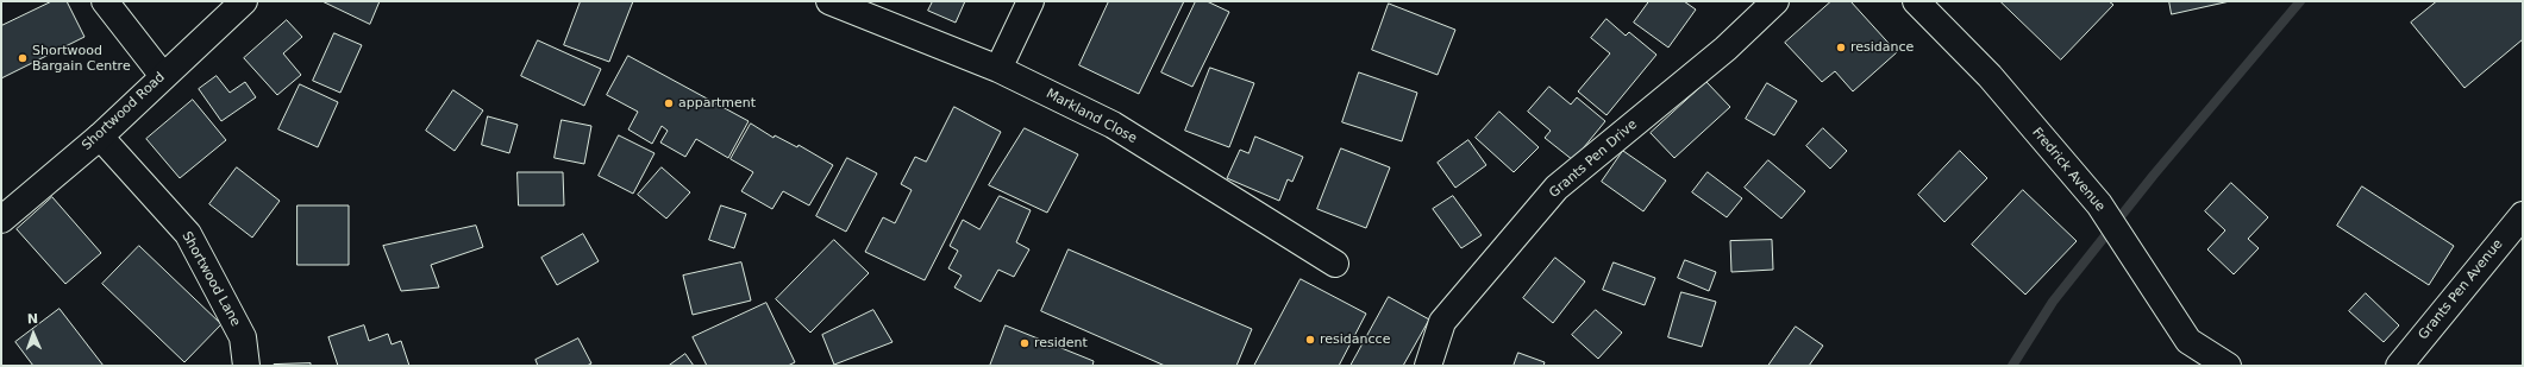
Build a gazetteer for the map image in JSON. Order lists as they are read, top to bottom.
{
  "streets": {
    "street": [
      "Shortwood Road",
      "Markland Close",
      "Grants Pen Drive",
      "Fredrick Avenue",
      "Shortwood Lane",
      "Grants Pen Avenue"
    ]
  },
  "crossings": [
    ["Shortwood Road", "Shortwood Lane"]
  ],
  "places": [
    "residance",
    "Shortwood Bargain Centre",
    "appartment",
    "residancce",
    "resident"
  ],
  "north": "top"
}
